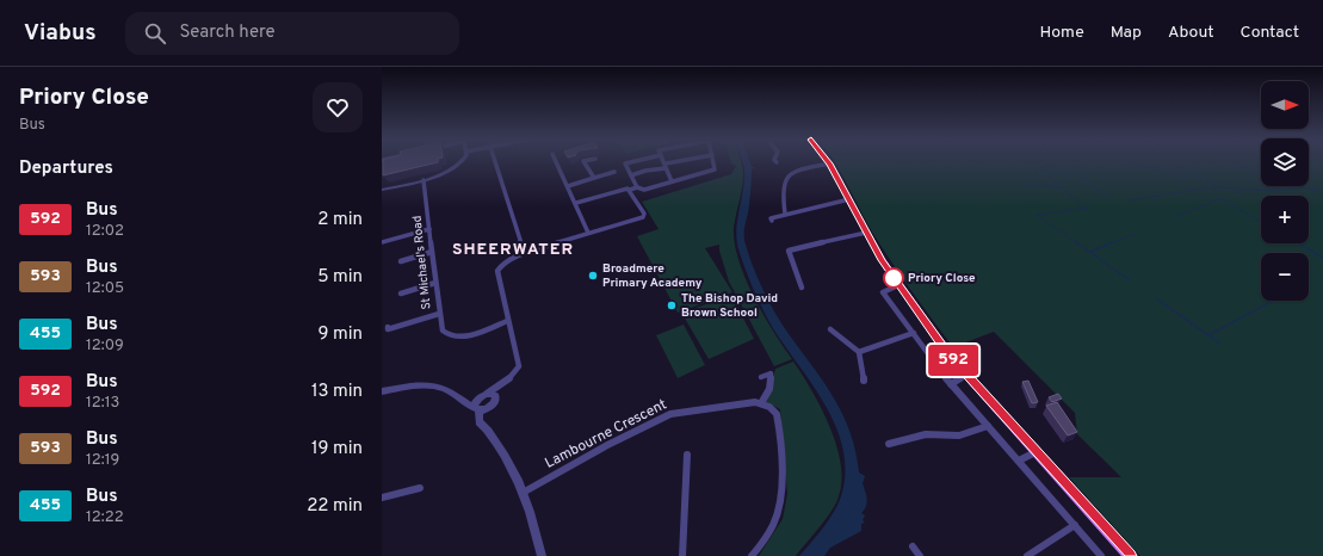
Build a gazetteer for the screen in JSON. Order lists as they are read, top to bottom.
{
  "streets": {
    "street": ["St Michael's Road", "Lambourne Crescent"]
  },
  "districts": ["SHEERWATER"],
  "places": ["Broadmere Primary Academy", "Priory Close", "The Bishop David Brown School"],
  "lines": ["bus line 592"],
  "north": "right",
  "page": {
    "header": "Viabus",
    "search": "Search here",
    "nav": [
      "Home",
      "Map",
      "About",
      "Contact"
    ],
    "heading": [
      ["Priory Close", "Bus"],
      "Departures"
    ],
    "on_map": "592",
    "map_buttons": ["+", "−"],
    "list": [
      {
        "mark": "592",
        "name": "Bus",
        "note": "12:02",
        "value": "2 min"
      },
      {
        "mark": "593",
        "name": "Bus",
        "note": "12:05",
        "value": "5 min"
      },
      {
        "mark": "455",
        "name": "Bus",
        "note": "12:09",
        "value": "9 min"
      },
      {
        "mark": "592",
        "name": "Bus",
        "note": "12:13",
        "value": "13 min"
      },
      {
        "mark": "593",
        "name": "Bus",
        "note": "12:19",
        "value": "19 min"
      },
      {
        "mark": "455",
        "name": "Bus",
        "note": "12:22",
        "value": "22 min"
      }
    ]
  }
}
